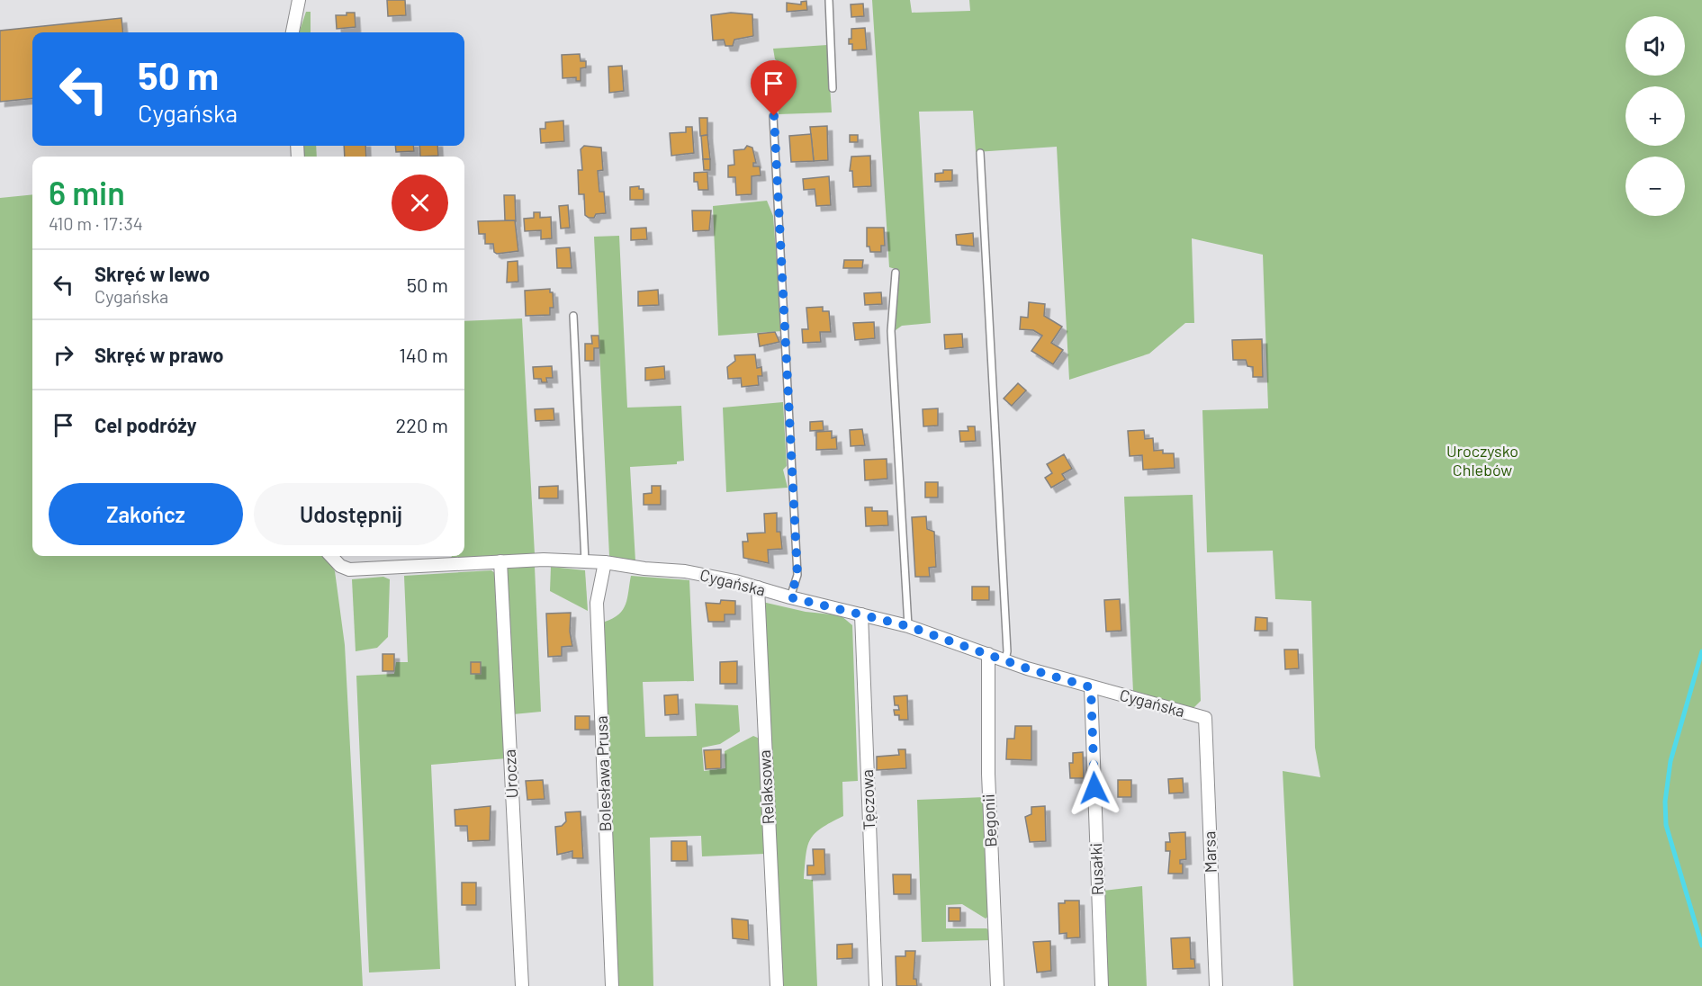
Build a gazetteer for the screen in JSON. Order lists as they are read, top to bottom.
{
  "streets": {
    "street": [
      "Cygańska",
      "Urocza",
      "Bolesława Prusa",
      "Relaksowa",
      "Tęczowa",
      "Begonii",
      "Marsa",
      "Rusałki"
    ]
  },
  "crossings": [
    ["Cygańska", "Urocza"],
    ["Cygańska", "Bolesława Prusa"],
    ["Cygańska", "Relaksowa"],
    ["Cygańska", "Tęczowa"],
    ["Cygańska", "Begonii"],
    ["Cygańska", "Marsa"],
    ["Cygańska", "Rusałki"]
  ],
  "parks": ["Uroczysko Chlebów"],
  "page": {
    "map_buttons": ["+", "−"],
    "turn": ["50 m", "Cygańska"],
    "heading": ["6 min", "410 m · 17:34"],
    "list": [
      {
        "name": "Skręć w lewo",
        "note": "Cygańska",
        "value": "50 m"
      },
      {
        "name": "Skręć w prawo",
        "value": "140 m"
      },
      {
        "name": "Cel podróży",
        "value": "220 m"
      }
    ],
    "buttons": ["Zakończ", "Udostępnij"]
  }
}
